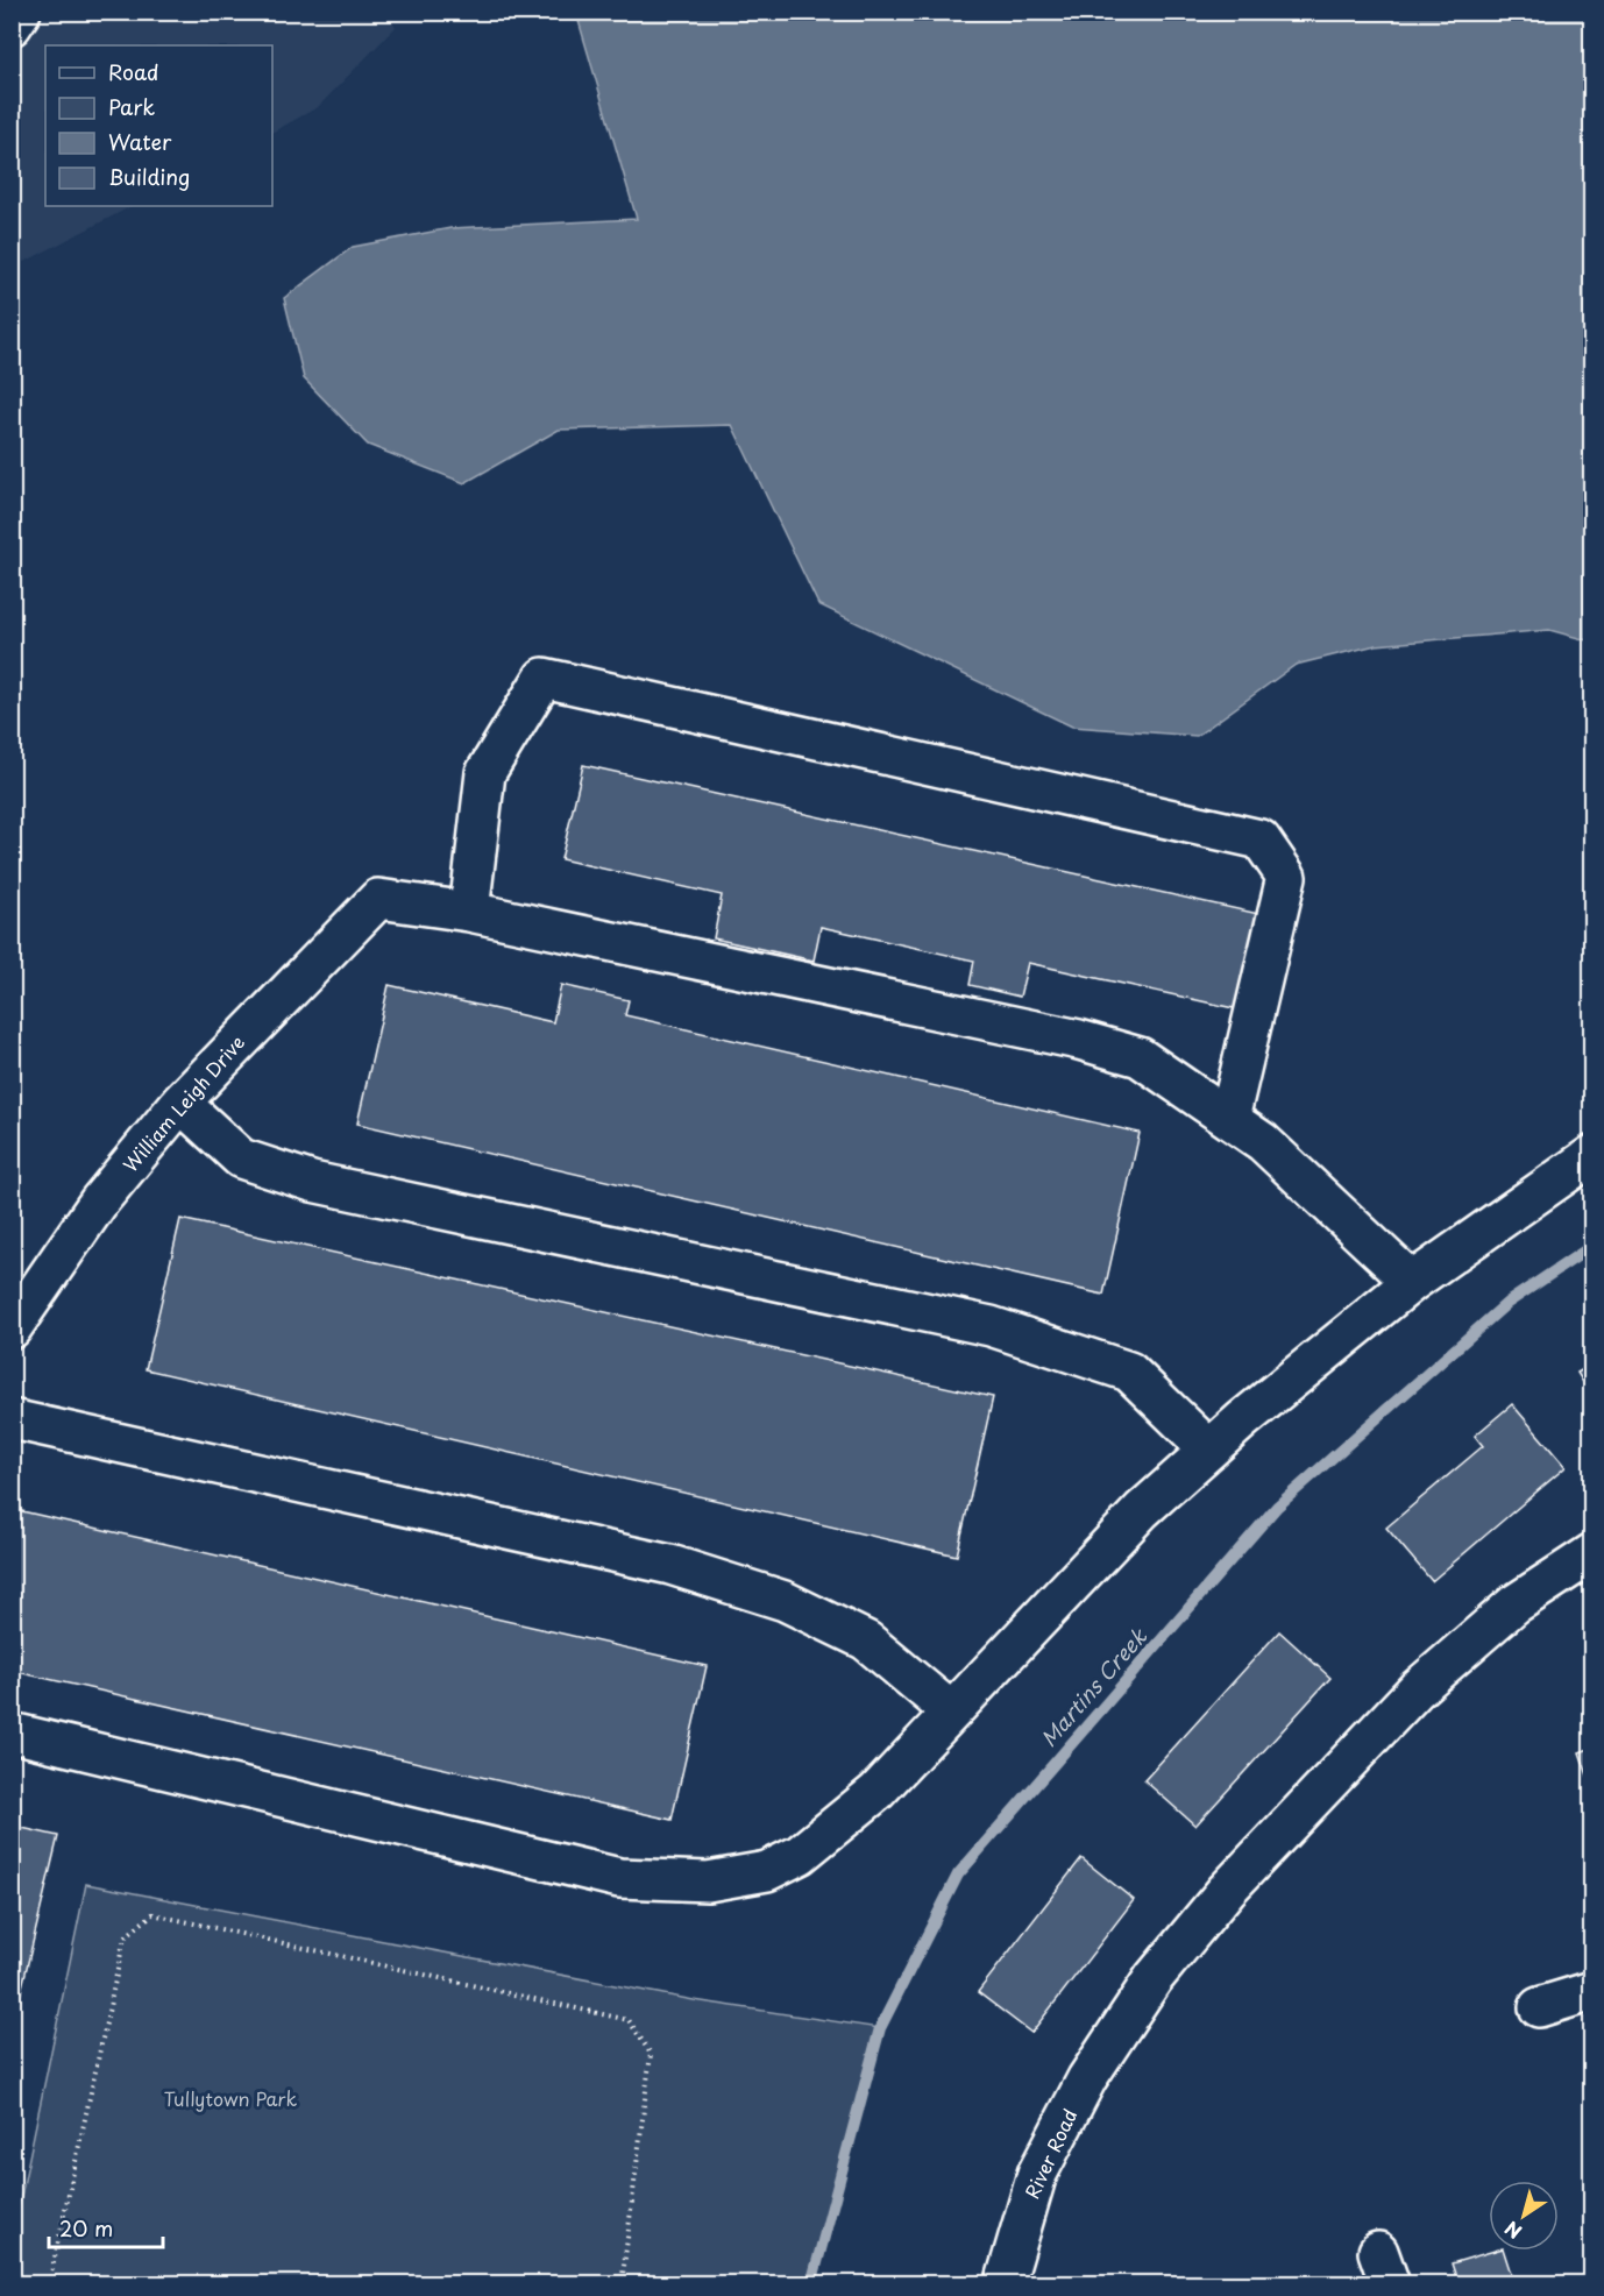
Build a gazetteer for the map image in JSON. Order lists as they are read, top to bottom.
{
  "streets": {
    "street": ["William Leigh Drive", "River Road"]
  },
  "water": ["Martins Creek"],
  "parks": ["Tullytown Park"],
  "legend": [
    "Road",
    "Park",
    "Water",
    "Building"
  ],
  "scale_bar": "20 m",
  "north": "bottom left"
}
